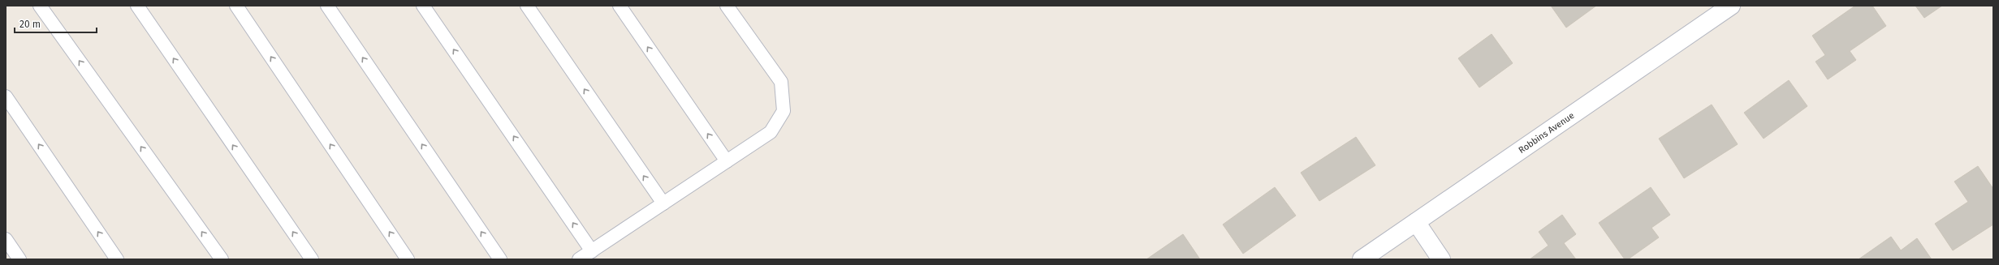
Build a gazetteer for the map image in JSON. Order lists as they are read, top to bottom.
{
  "streets": {
    "street": ["Robbins Avenue"]
  },
  "scale_bar": "20 m"
}
